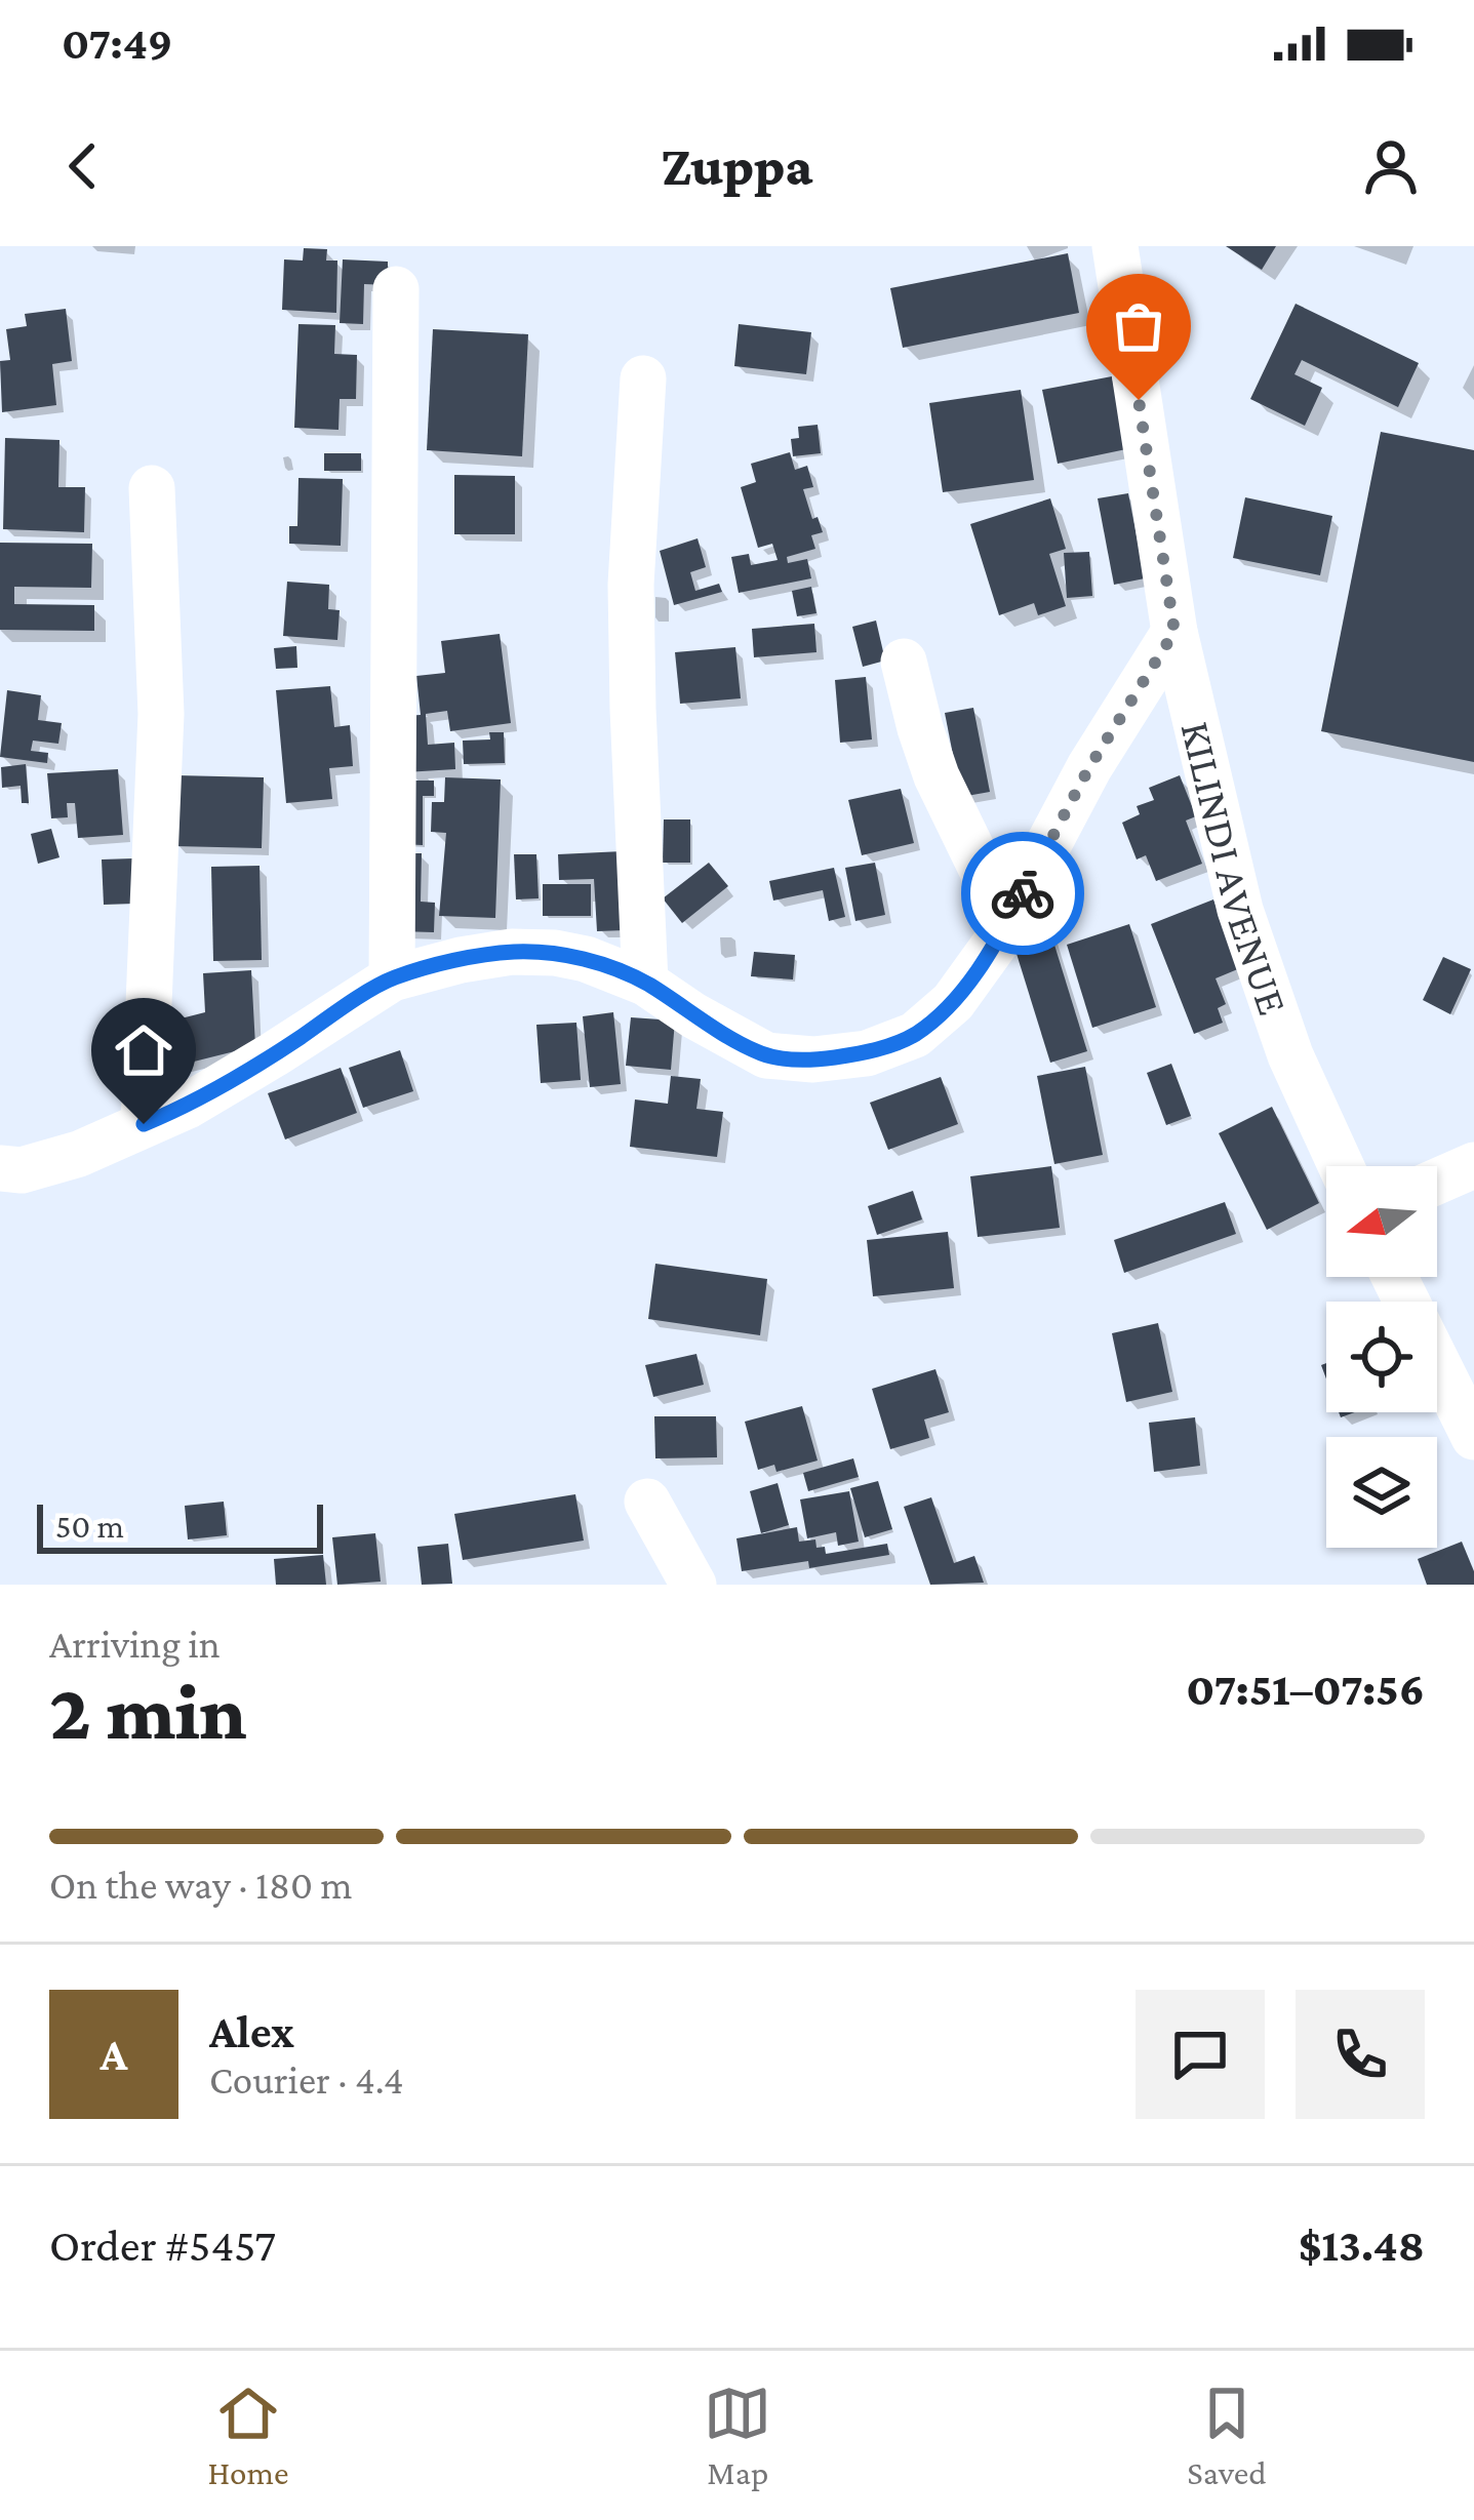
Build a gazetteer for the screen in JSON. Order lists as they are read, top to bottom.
{
  "streets": {
    "street": ["KILINDI AVENUE"]
  },
  "scale_bar": "50 m",
  "north": "left",
  "page": {
    "status": "07:49",
    "header": "Zuppa",
    "scale": "50 m",
    "heading": ["2 min", "Arriving in", "07:51–07:56"],
    "panel": [
      "Alex",
      "Courier · 4.4",
      "Order #5457",
      "$13.48"
    ],
    "bar": "On the way · 180 m",
    "round": "A",
    "tabs": ["Home", "Map", "Saved"]
  }
}
